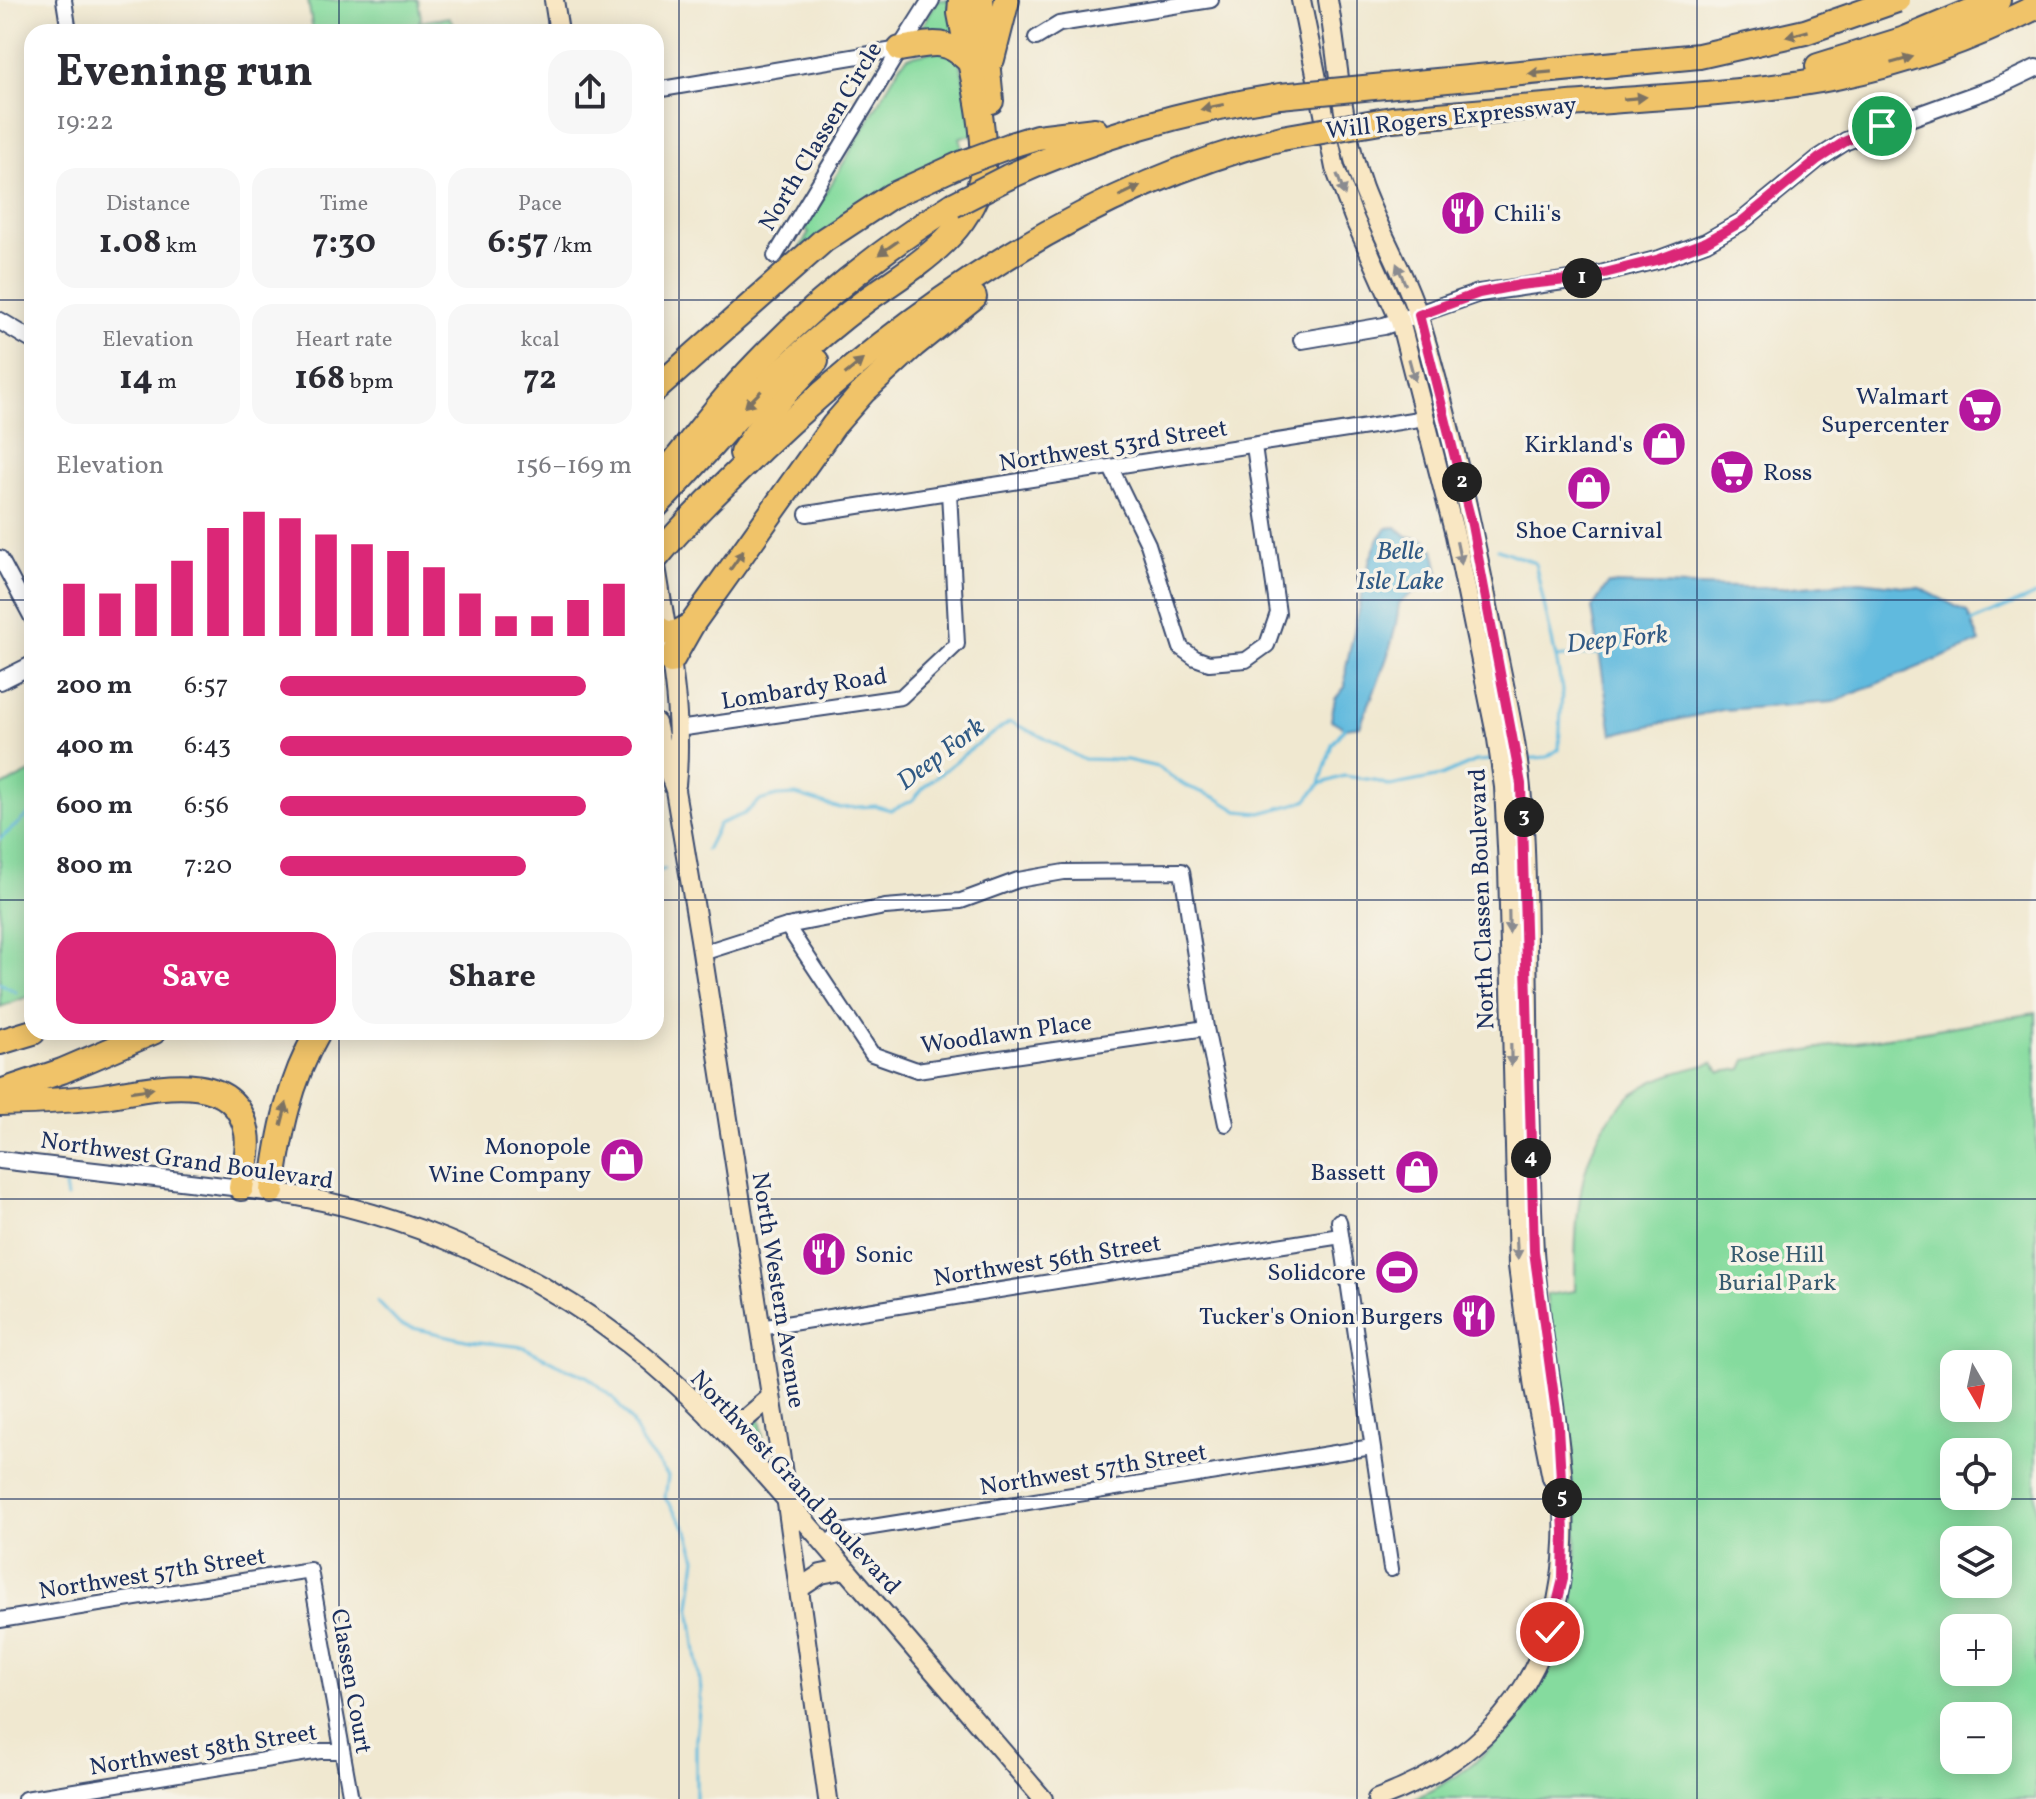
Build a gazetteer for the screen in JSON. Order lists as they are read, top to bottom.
{
  "streets": {
    "highway": ["Will Rogers Expressway"],
    "main road": ["North Classen Boulevard", "Northwest Grand Boulevard", "North Western Avenue"],
    "street": [
      "North Classen Circle",
      "Northwest 53rd Street",
      "Lombardy Road",
      "Woodlawn Place",
      "Northwest 56th Street",
      "Northwest 57th Street",
      "Classen Court",
      "Northwest 58th Street"
    ]
  },
  "crossings": [
    ["Northwest 53rd Street", "Lombardy Road"],
    ["Northwest 53rd Street", "North Classen Boulevard"],
    ["Lombardy Road", "North Western Avenue"],
    ["Northwest Grand Boulevard", "North Western Avenue"],
    ["Northwest Grand Boulevard", "Northwest 57th Street"],
    ["Northwest 56th Street", "North Western Avenue"],
    ["Northwest 56th Street", "Northwest 57th Street"],
    ["Northwest 57th Street", "Classen Court"],
    ["Classen Court", "Northwest 58th Street"]
  ],
  "water": ["Belle Isle Lake", "Deep Fork"],
  "parks": ["Rose Hill Burial Park"],
  "places": {
    "restaurant": ["Chili's", "Sonic", "Tucker's Onion Burgers"],
    "supermarket": ["Walmart Supercenter", "Ross"],
    "shop": [
      "Kirkland's",
      "Shoe Carnival",
      "Monopole Wine Company",
      "Bassett"
    ],
    "sports": ["Solidcore"]
  },
  "north": "bottom",
  "page": {
    "heading": ["Evening run", "19:22"],
    "stats": [
      ["Distance", "1.08 km"],
      ["Time", "7:30"],
      ["Pace", "6:57 /km"],
      ["Elevation", "14 m"],
      ["Heart rate", "168 bpm"],
      ["kcal", "72"]
    ],
    "pins": [
      "1",
      "2",
      "3",
      "4",
      "5"
    ],
    "chart": ["Elevation", "156–169 m"],
    "list": [
      {
        "name": "200 m",
        "note": "6:57"
      },
      {
        "name": "400 m",
        "note": "6:43"
      },
      {
        "name": "600 m",
        "note": "6:56"
      },
      {
        "name": "800 m",
        "note": "7:20"
      }
    ],
    "buttons": ["Save", "Share"],
    "map_buttons": ["+", "−"]
  }
}
